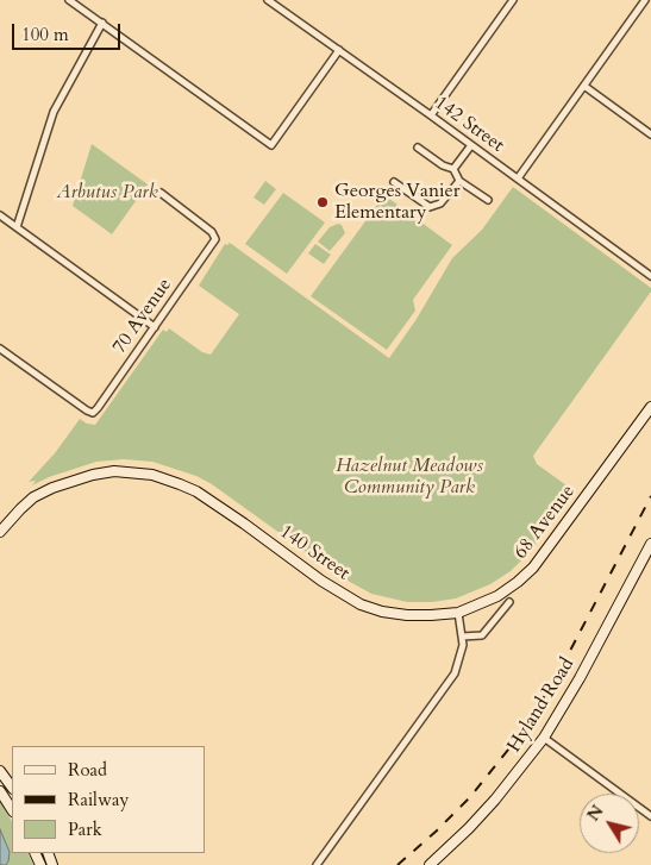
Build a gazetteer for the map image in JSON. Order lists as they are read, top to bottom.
{
  "streets": {
    "street": [
      "142 Street",
      "70 Avenue",
      "68 Avenue",
      "140 Street",
      "Hyland Road"
    ]
  },
  "crossings": [
    ["68 Avenue", "140 Street"]
  ],
  "parks": ["Arbutus Park", "Hazelnut Meadows Community Park"],
  "places": ["Georges Vanier Elementary"],
  "legend": ["Road", "Railway", "Park"],
  "scale_bar": "100 m",
  "north": "top left"
}
